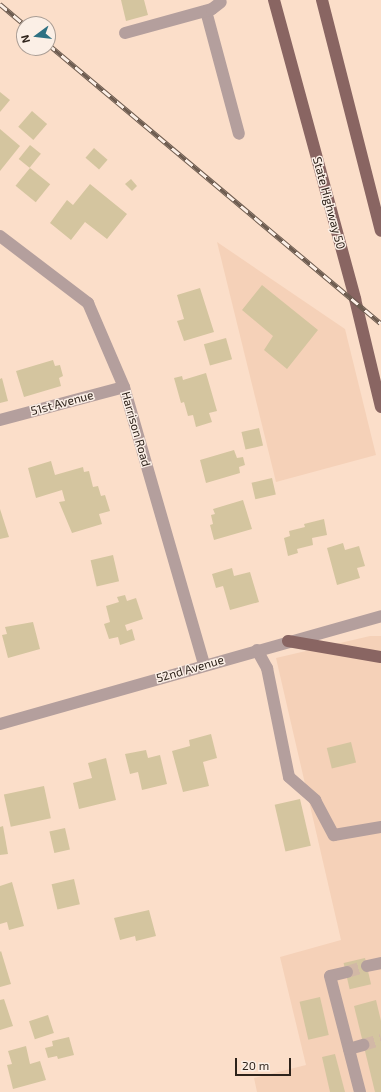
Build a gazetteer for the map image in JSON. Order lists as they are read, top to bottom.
{
  "streets": {
    "main road": ["State Highway 50"],
    "street": ["51st Avenue", "Harrison Road", "52nd Avenue"]
  },
  "crossings": [
    ["51st Avenue", "Harrison Road"],
    ["Harrison Road", "52nd Avenue"]
  ],
  "scale_bar": "20 m",
  "north": "left"
}
